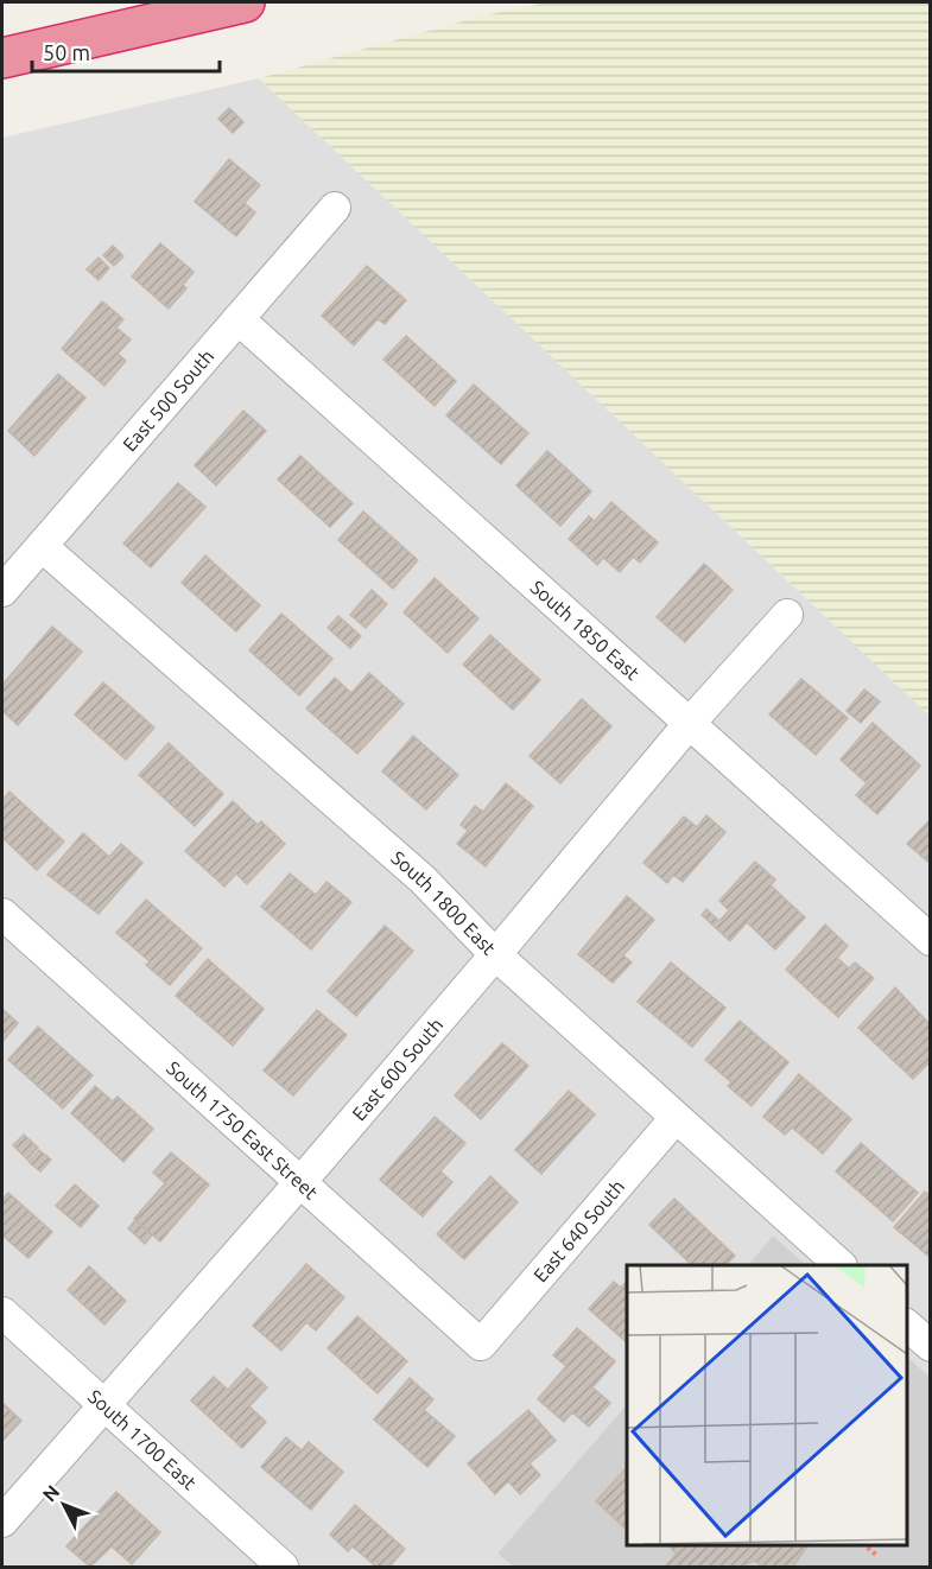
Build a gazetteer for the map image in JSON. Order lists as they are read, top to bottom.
{
  "streets": {
    "street": [
      "East 500 South",
      "South 1850 East",
      "South 1800 East",
      "East 600 South",
      "South 1750 East Street",
      "East 640 South",
      "South 1700 East"
    ]
  },
  "crossings": [
    ["East 500 South", "South 1850 East"],
    ["East 500 South", "South 1800 East"],
    ["South 1850 East", "East 600 South"],
    ["South 1800 East", "East 600 South"],
    ["South 1800 East", "East 640 South"],
    ["East 600 South", "South 1750 East Street"],
    ["East 600 South", "South 1700 East"],
    ["South 1750 East Street", "East 640 South"]
  ],
  "scale_bar": "50 m",
  "north": "top left"
}
